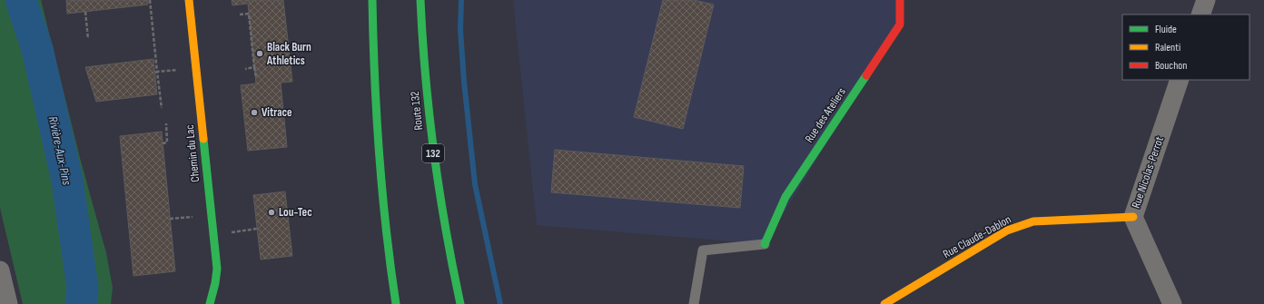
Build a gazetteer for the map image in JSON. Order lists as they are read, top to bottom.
{
  "streets": {
    "main road": [
      "Route 132",
      "Rue des Ateliers",
      "Chemin du Lac",
      "132",
      "Rue Claude-Dablon"
    ],
    "street": ["Rue Nicolas-Perrot"]
  },
  "crossings": [
    ["Rue Nicolas-Perrot", "Rue Claude-Dablon"]
  ],
  "water": ["Rivière-Aux-Pins"],
  "places": ["Black Burn Athletics", "Vitrace", "Lou-Tec"],
  "legend": ["Fluide", "Ralenti", "Bouchon"]
}
